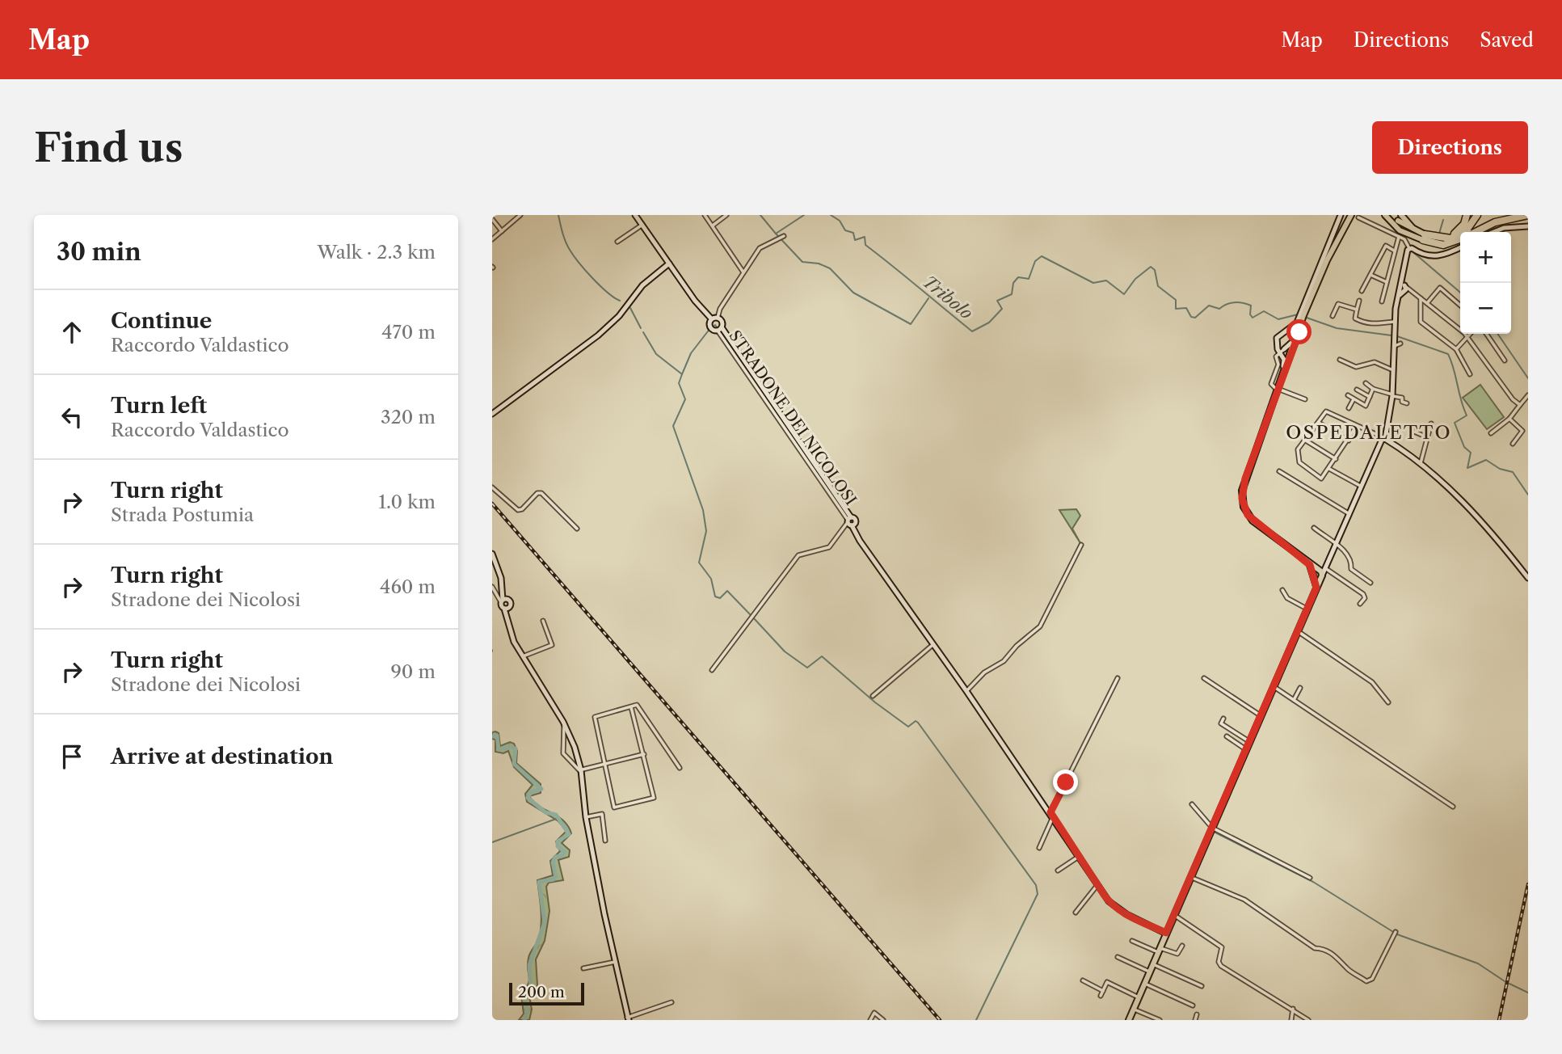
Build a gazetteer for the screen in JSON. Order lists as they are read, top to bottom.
{
  "streets": {
    "street": ["STRADONE DEI NICOLOSI"]
  },
  "districts": ["OSPEDALETTO"],
  "water": ["Tribolo"],
  "scale_bar": "200 m",
  "page": {
    "header": "Map",
    "nav": ["Map", "Directions", "Saved"],
    "buttons": "Directions",
    "title": "Find us",
    "heading": ["30 min", "Walk · 2.3 km"],
    "map_buttons": ["+", "−"],
    "list": [
      ["Continue", "Raccordo Valdastico", "470 m"],
      ["Turn left", "Raccordo Valdastico", "320 m"],
      ["Turn right", "Strada Postumia", "1.0 km"],
      ["Turn right", "Stradone dei Nicolosi", "460 m"],
      ["Turn right", "Stradone dei Nicolosi", "90 m"],
      "Arrive at destination"
    ],
    "scale": "200 m"
  }
}
